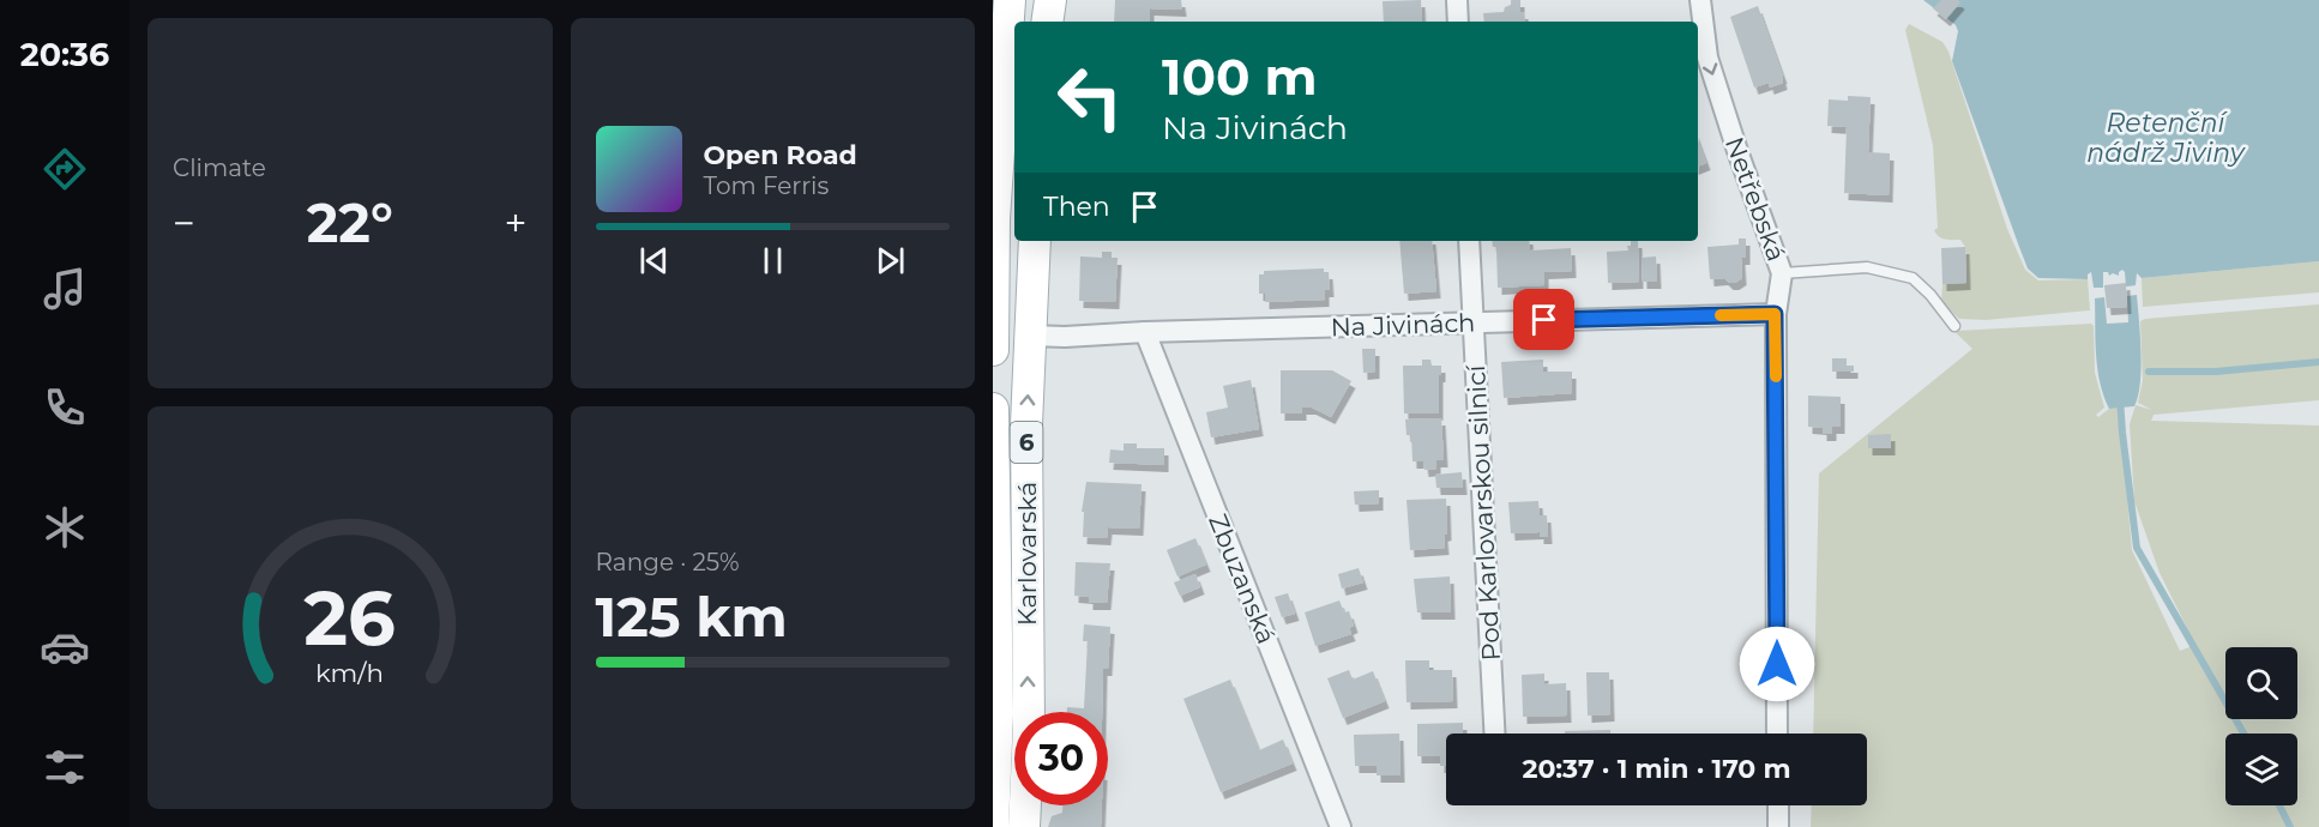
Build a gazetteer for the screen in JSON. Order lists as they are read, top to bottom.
{
  "streets": {
    "main road": ["6", "Karlovarská"],
    "street": [
      "Netřebská",
      "Na Jivinách",
      "Pod Karlovarskou silnicí",
      "Zbuzanská"
    ]
  },
  "crossings": [
    ["Netřebská", "Na Jivinách"],
    ["Na Jivinách", "Pod Karlovarskou silnicí"],
    ["Na Jivinách", "Karlovarská"],
    ["Na Jivinách", "Zbuzanská"]
  ],
  "one_way": ["Netřebská"],
  "water": ["Retenční nádrž Jiviny"],
  "page": {
    "tabs": "20:36",
    "tile": [
      "Climate",
      ["Range · 25%", "125 km"]
    ],
    "turn": ["100 m", "Na Jivinách"],
    "song": ["Open Road", "Tom Ferris"],
    "then": "Then",
    "heat": ["−", "22°", "+"],
    "limit": "30",
    "trip": "20:37 · 1 min · 170 m",
    "gauge": ["26", "km/h"]
  }
}
